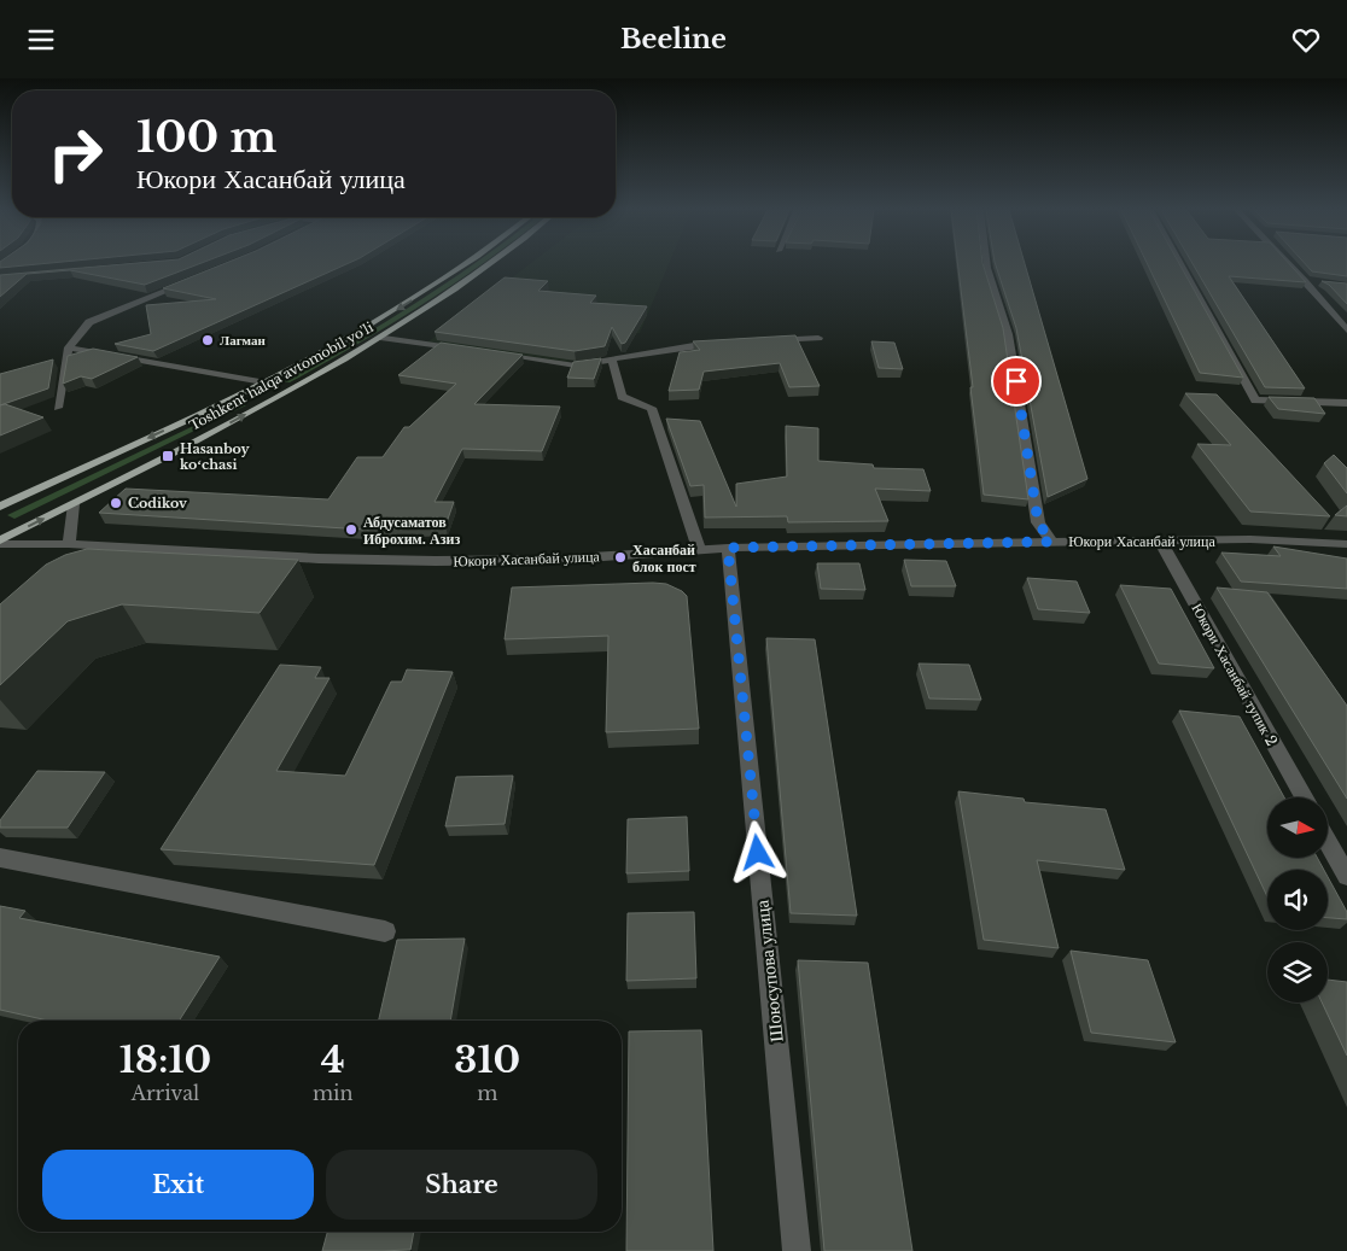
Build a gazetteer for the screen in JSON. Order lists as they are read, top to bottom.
{
  "streets": {
    "highway": ["Toshkent halqa avtomobil yo'li"],
    "street": ["Юкори Хасанбай улица", "Юкори Хасанбай тупик 2", "Шоюсупова улица"]
  },
  "crossings": [
    ["Toshkent halqa avtomobil yo'li", "Юкори Хасанбай улица"],
    ["Юкори Хасанбай улица", "Юкори Хасанбай тупик 2"],
    ["Юкори Хасанбай улица", "Шоюсупова улица"]
  ],
  "places": {
    "other": [
      "Лагман",
      "Codikov",
      "Абдусаматов Иброхим. Азиз",
      "Хасанбай блок пост"
    ],
    "transit": ["Hasanboy koʻchasi"]
  },
  "north": "right",
  "page": {
    "header": "Beeline",
    "turn": ["100 m", "Юкори Хасанбай улица"],
    "eta": [
      "18:10",
      "Arrival",
      "4",
      "min",
      "310",
      "m"
    ],
    "buttons": ["Exit", "Share"]
  }
}
